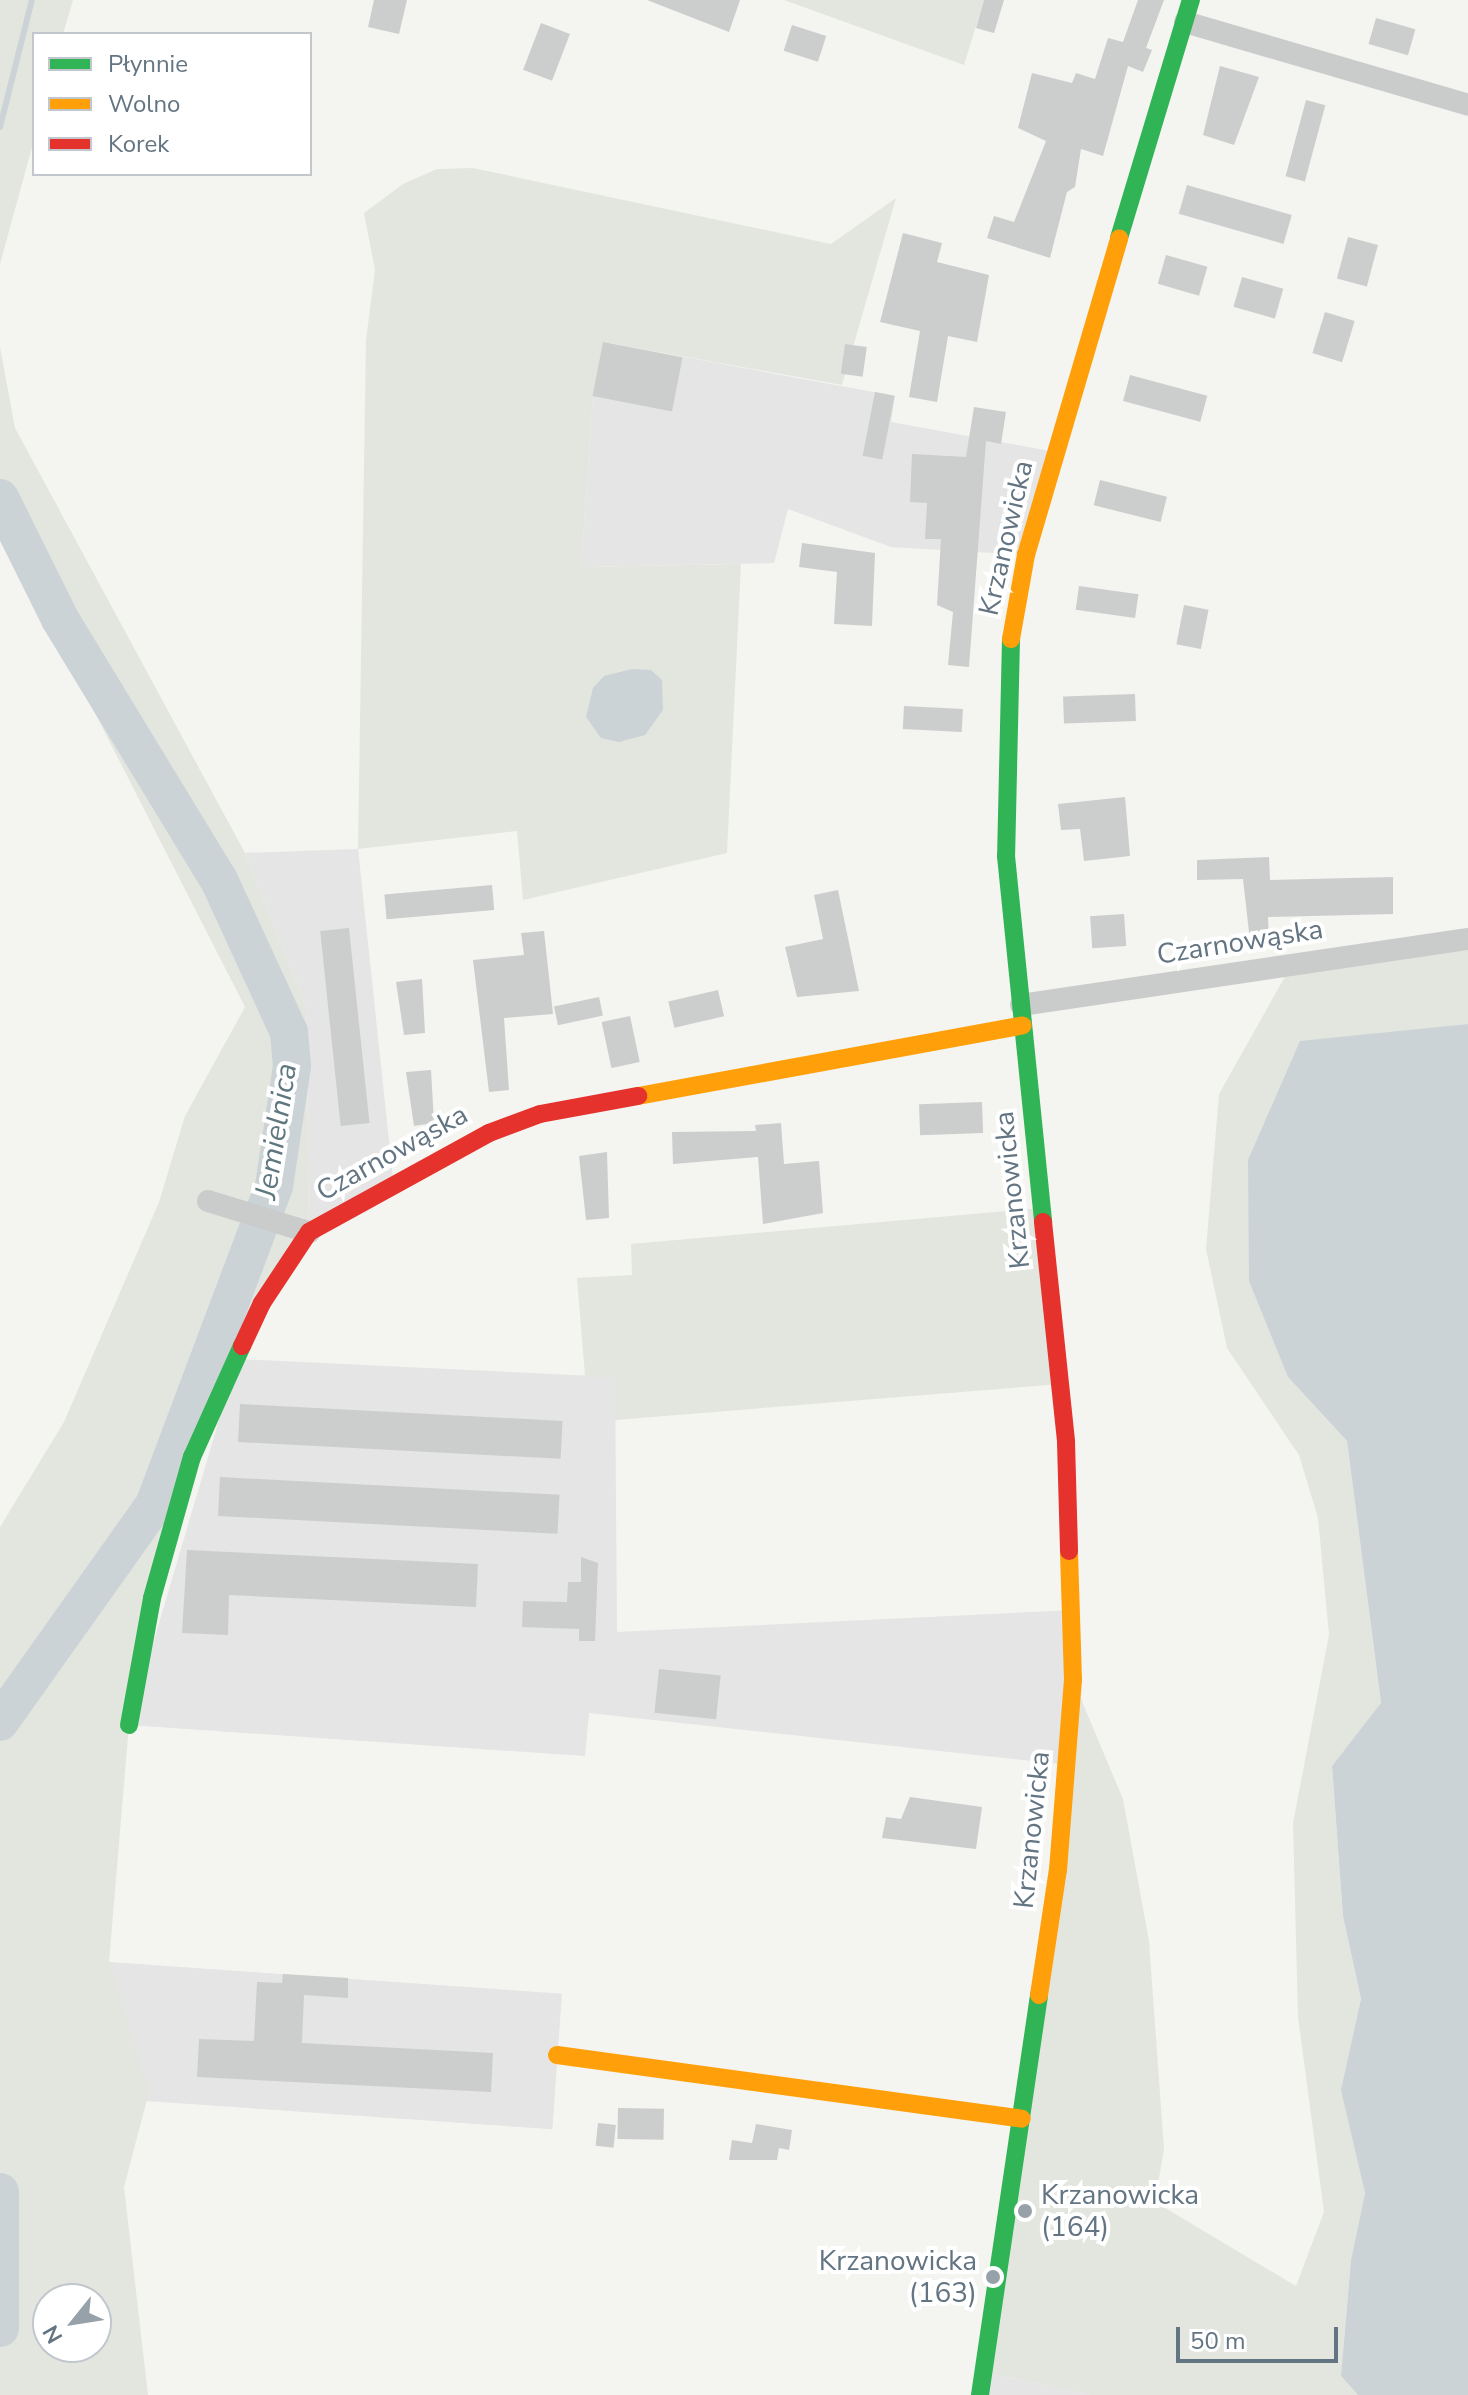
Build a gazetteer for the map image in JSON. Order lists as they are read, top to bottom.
{
  "streets": {
    "street": ["Krzanowicka", "Czarnowąska"]
  },
  "crossings": [
    ["Krzanowicka", "Czarnowąska"]
  ],
  "water": ["Jemielnica"],
  "places": ["Krzanowicka (164)", "Krzanowicka (163)"],
  "legend": ["Płynnie", "Wolno", "Korek"],
  "scale_bar": "50 m",
  "north": "bottom left"
}
